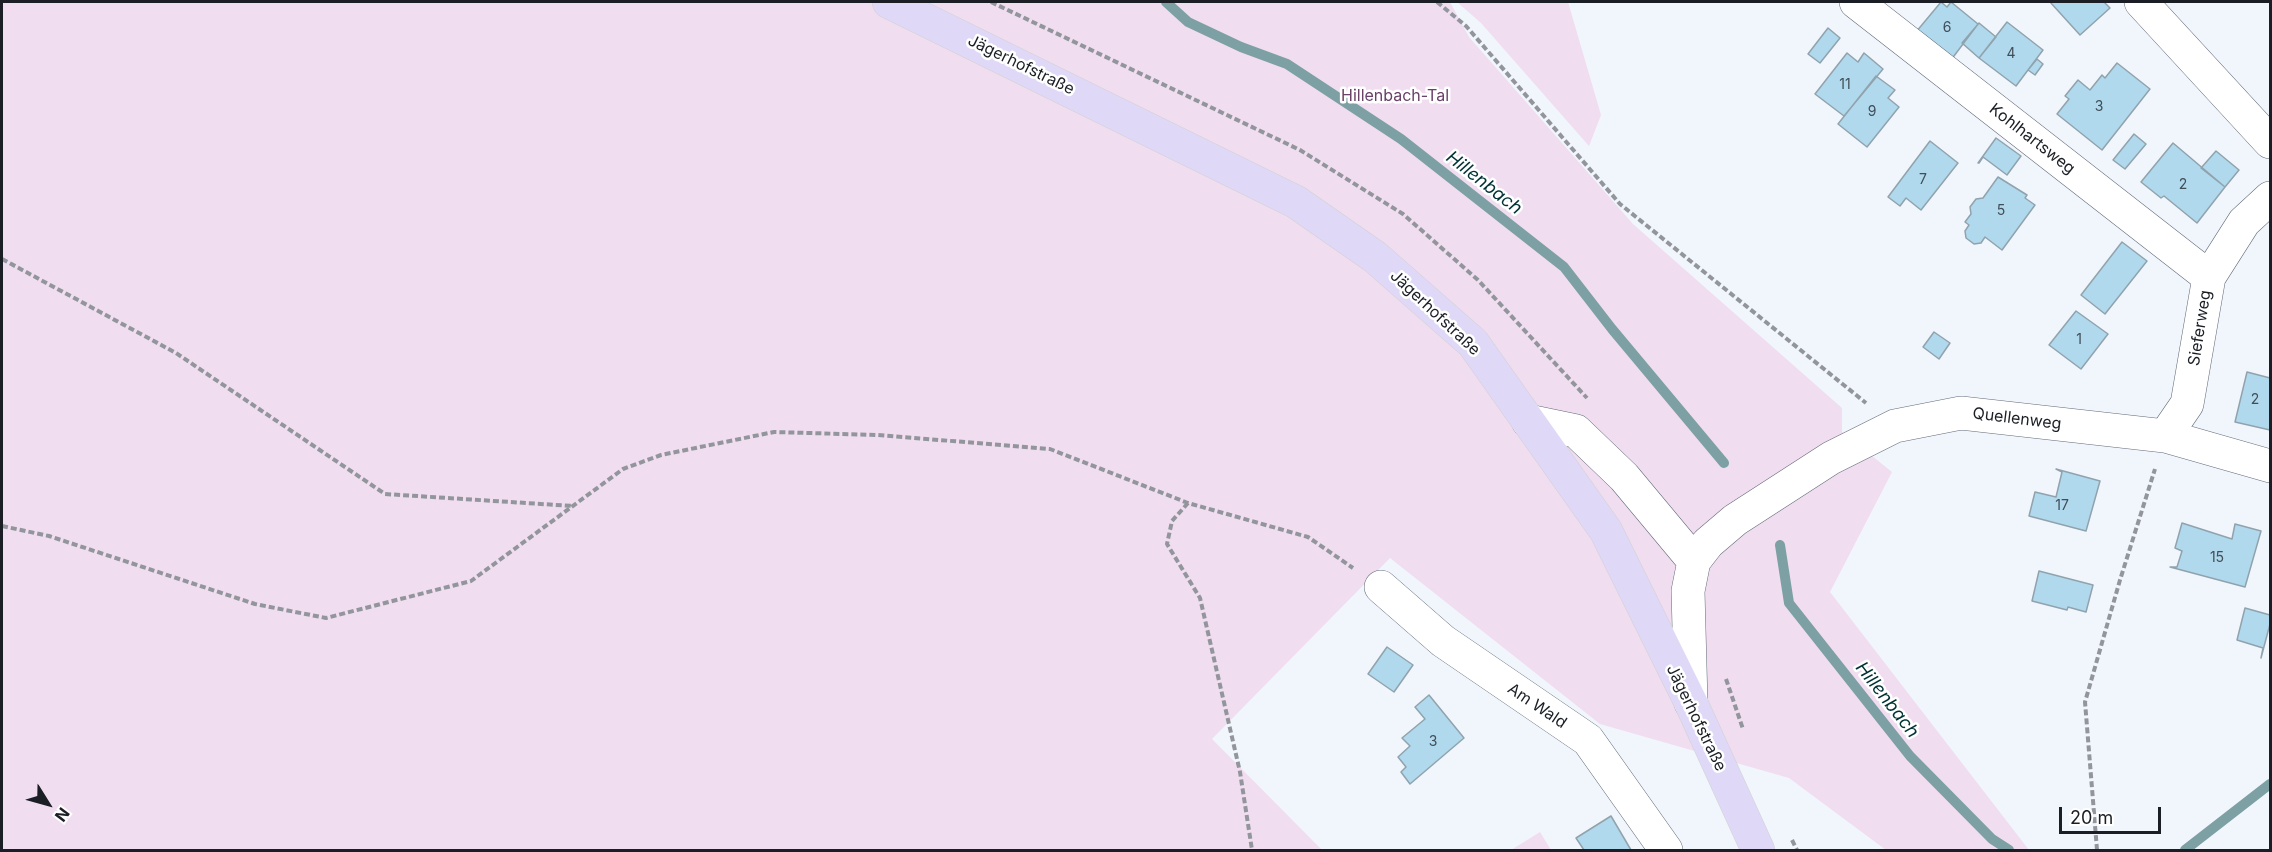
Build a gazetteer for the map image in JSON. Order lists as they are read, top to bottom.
{
  "streets": {
    "main road": ["Jägerhofstraße"],
    "street": [
      "Kohlhartsweg",
      "Sieferweg",
      "Quellenweg",
      "Am Wald"
    ]
  },
  "crossings": [
    ["Jägerhofstraße", "Quellenweg"],
    ["Kohlhartsweg", "Sieferweg"],
    ["Sieferweg", "Quellenweg"]
  ],
  "water": ["Hillenbach"],
  "parks": ["Hillenbach-Tal"],
  "house_numbers": [
    "6",
    "4",
    "11",
    "3",
    "9",
    "7",
    "2",
    "5",
    "1",
    "2",
    "17",
    "15",
    "3"
  ],
  "scale_bar": "20 m",
  "north": "bottom right"
}
